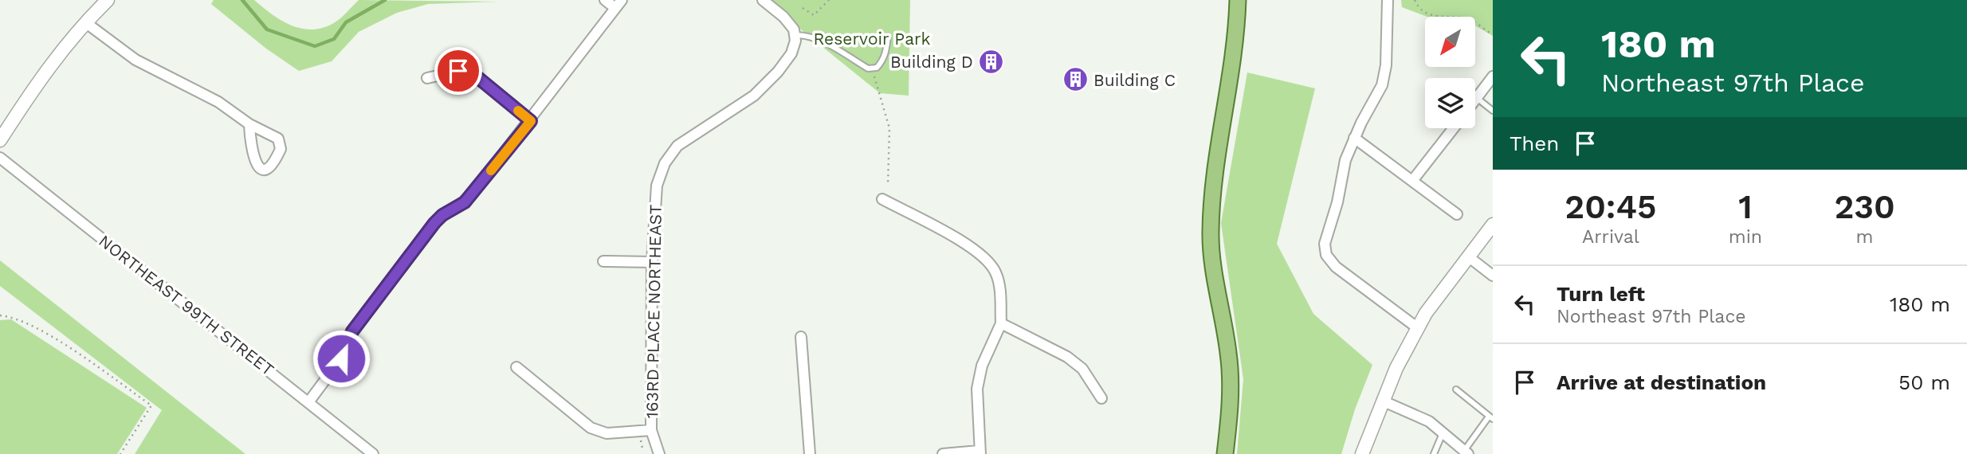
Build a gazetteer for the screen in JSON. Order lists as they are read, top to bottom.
{
  "streets": {
    "street": ["NORTHEAST 99TH STREET", "163RD PLACE NORTHEAST"]
  },
  "parks": ["Reservoir Park"],
  "places": {
    "building": ["Building D", "Building C"]
  },
  "north": "bottom left",
  "page": {
    "turn": ["180 m", "Northeast 97th Place"],
    "then": "Then",
    "eta": [
      "20:45",
      "Arrival",
      "1",
      "min",
      "230",
      "m"
    ],
    "list": [
      {
        "name": "Turn left",
        "note": "Northeast 97th Place",
        "value": "180 m"
      },
      {
        "name": "Arrive at destination",
        "value": "50 m"
      }
    ]
  }
}
